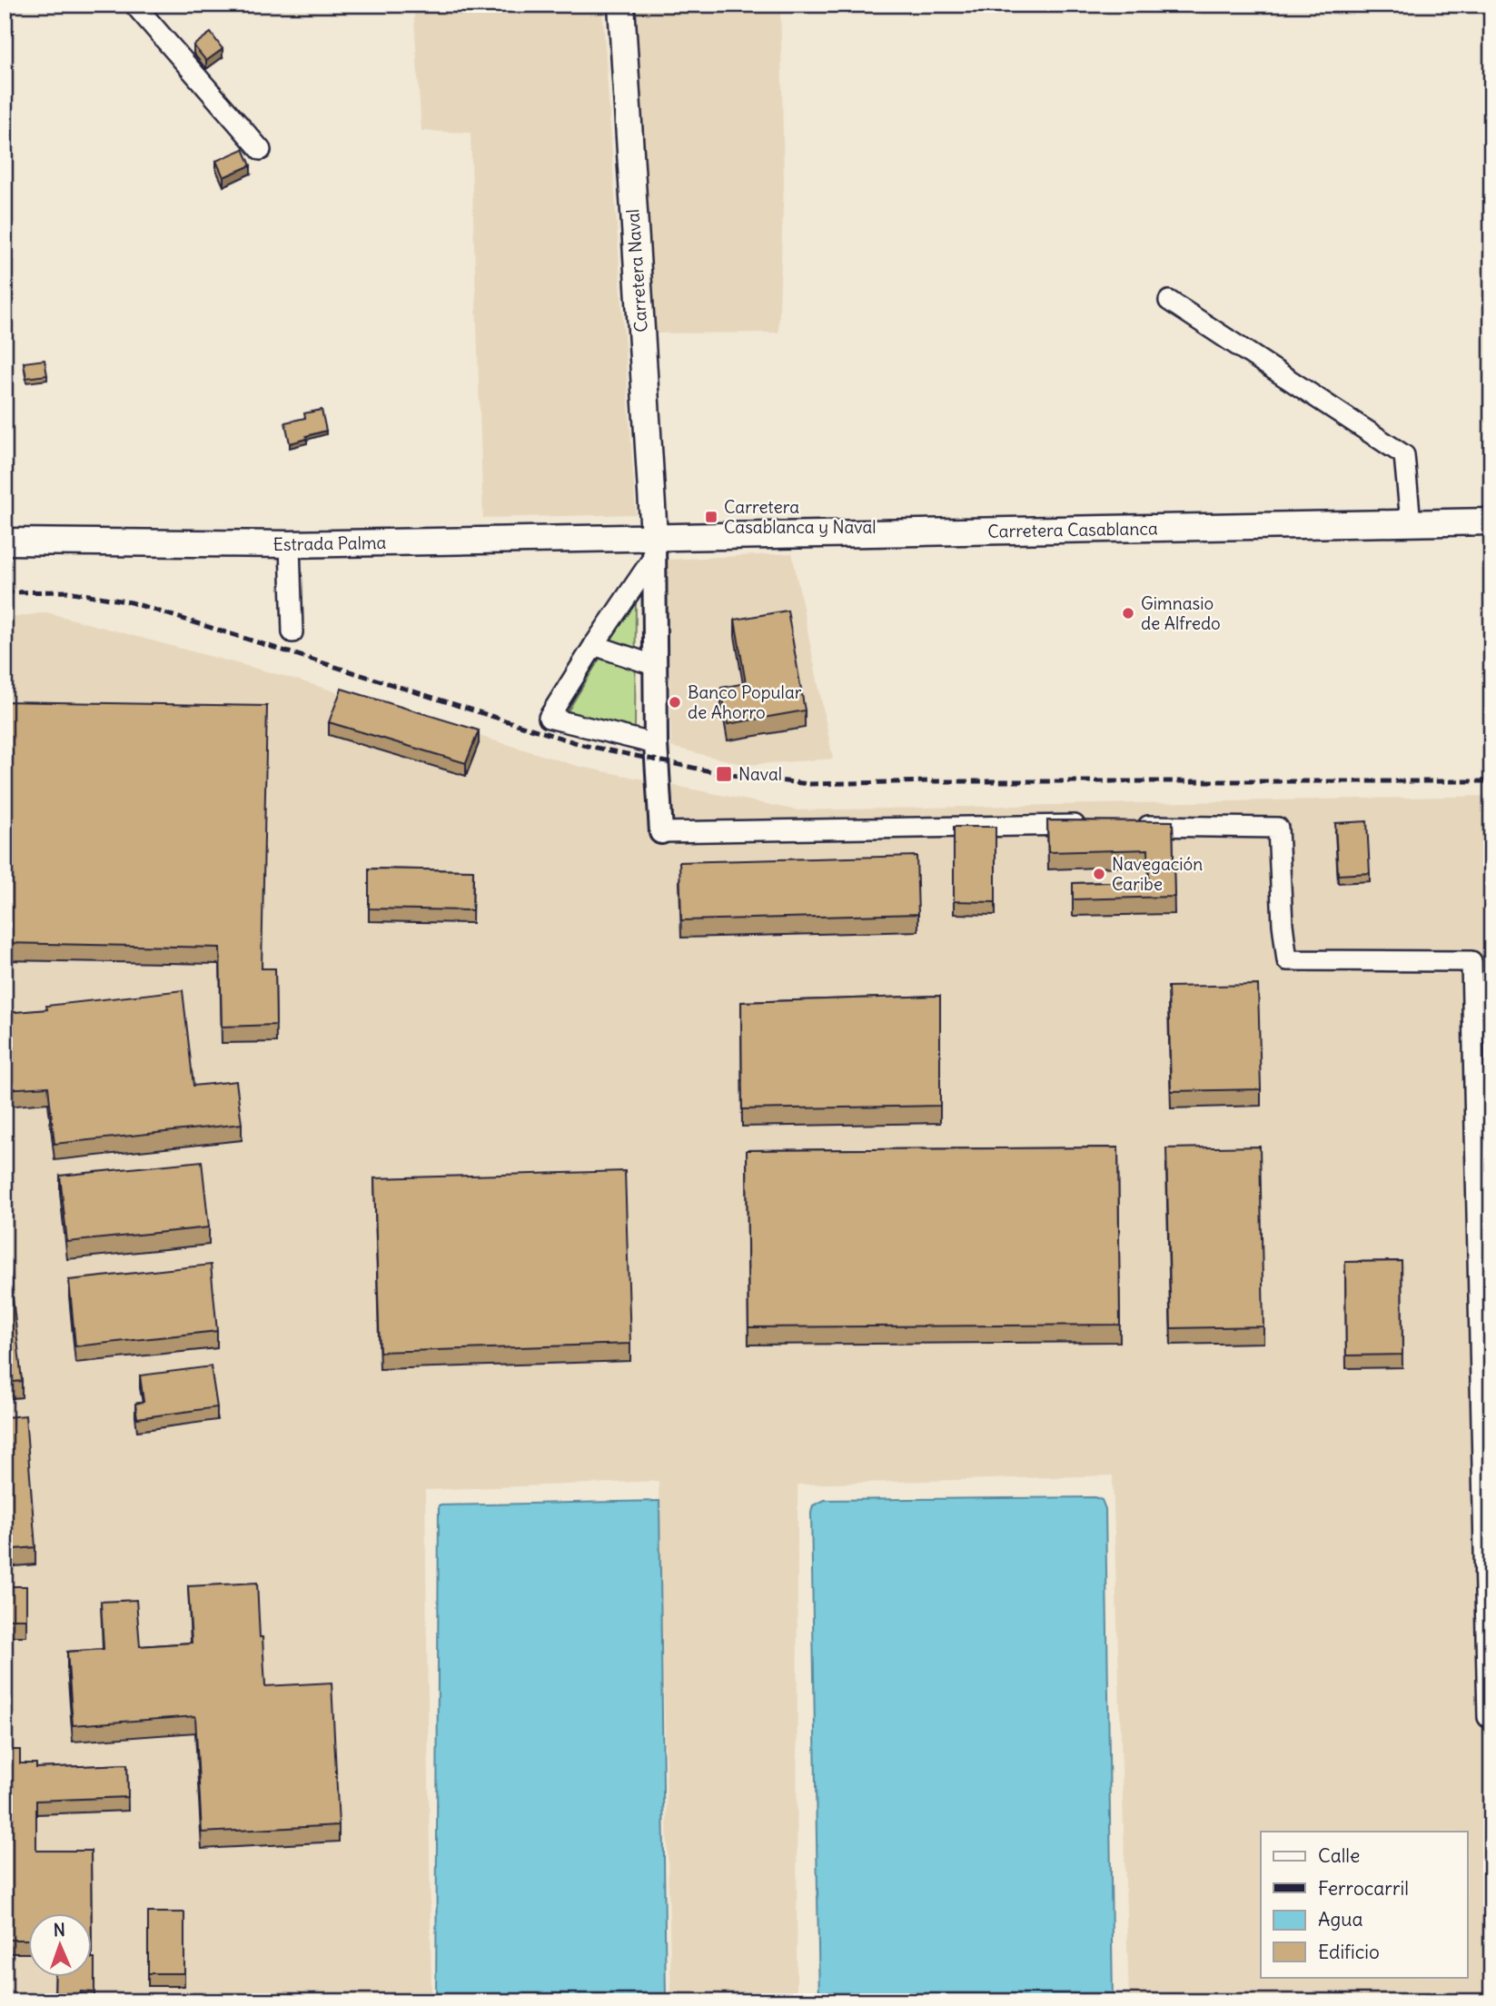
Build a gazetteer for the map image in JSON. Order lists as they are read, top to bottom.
{
  "streets": {
    "main road": ["Carretera Naval", "Carretera Casablanca", "Estrada Palma"]
  },
  "crossings": [
    ["Carretera Naval", "Carretera Casablanca"],
    ["Carretera Naval", "Estrada Palma"],
    ["Carretera Casablanca", "Estrada Palma"]
  ],
  "places": {
    "transit": ["Carretera Casablanca y Naval", "Naval"],
    "other": ["Gimnasio de Alfredo", "Banco Popular de Ahorro", "Navegación Caribe"]
  },
  "legend": [
    "Calle",
    "Ferrocarril",
    "Agua",
    "Edificio"
  ],
  "north": "top"
}
